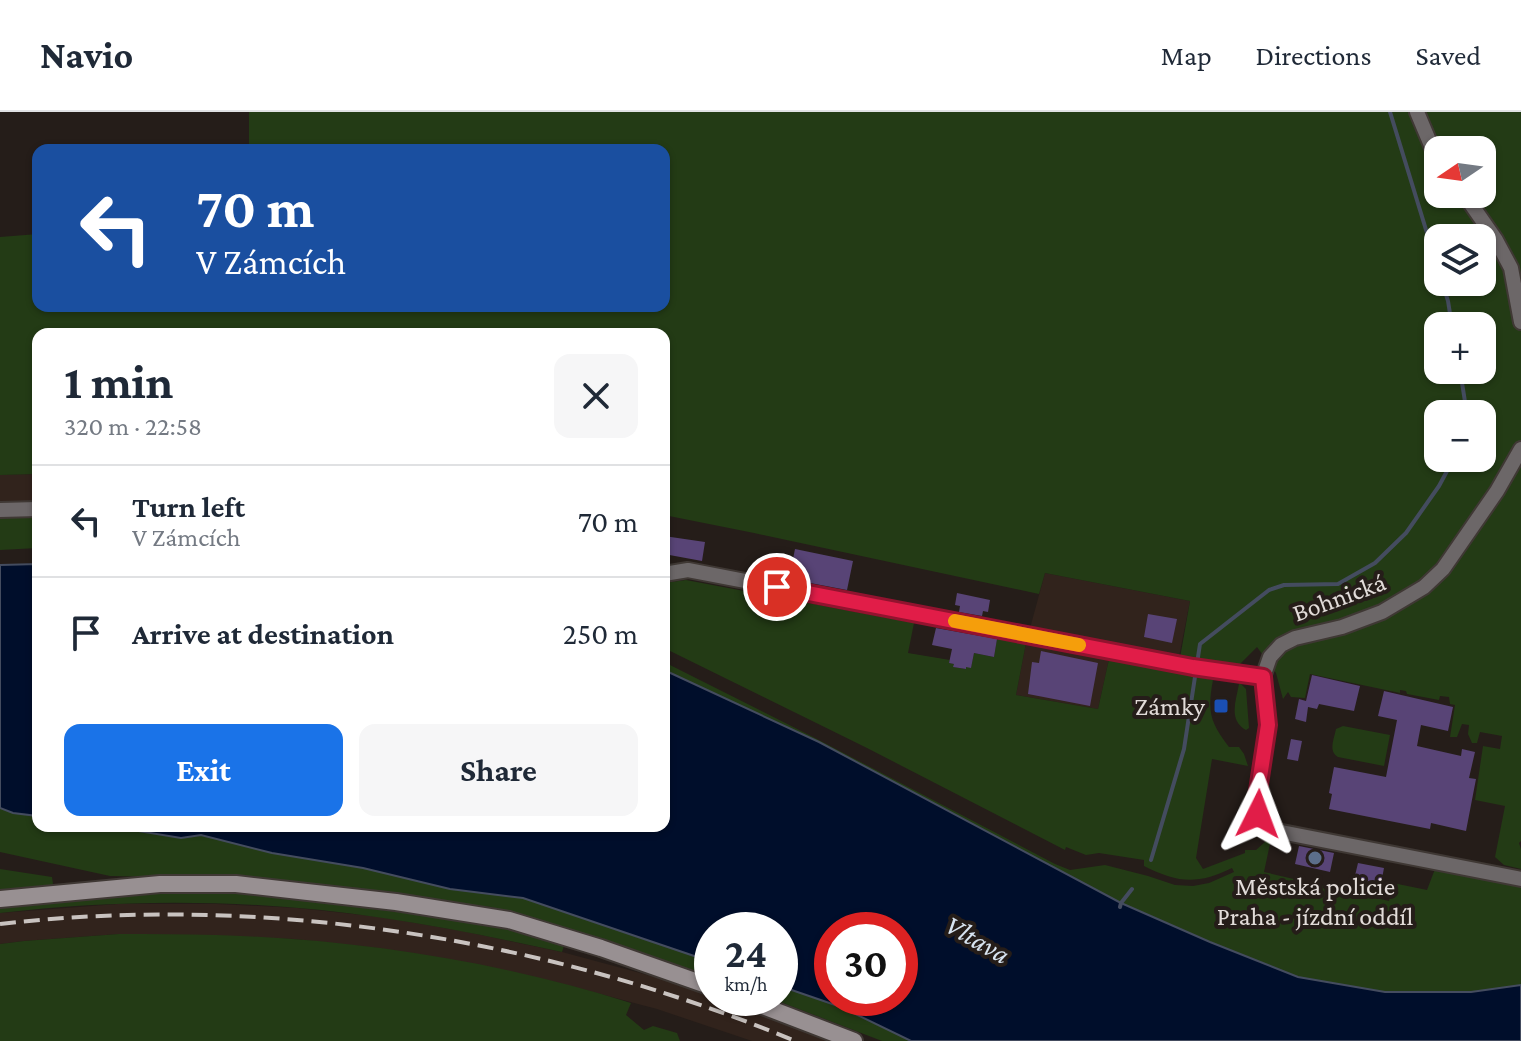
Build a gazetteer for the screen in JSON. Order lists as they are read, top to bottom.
{
  "streets": {
    "street": ["Bohnická"]
  },
  "water": ["Vltava"],
  "places": {
    "transit": ["Zámky"],
    "other": ["Městská policie Praha - jízdní oddíl"]
  },
  "north": "left",
  "page": {
    "header": "Navio",
    "nav": ["Map", "Directions", "Saved"],
    "map_buttons": ["+", "−"],
    "turn": ["70 m", "V Zámcích"],
    "heading": ["1 min", "320 m · 22:58"],
    "list": [
      {
        "name": "Turn left",
        "note": "V Zámcích",
        "value": "70 m"
      },
      {
        "name": "Arrive at destination",
        "value": "250 m"
      }
    ],
    "buttons": ["Exit", "Share"],
    "speed": "24 km/h",
    "limit": "30"
  }
}
